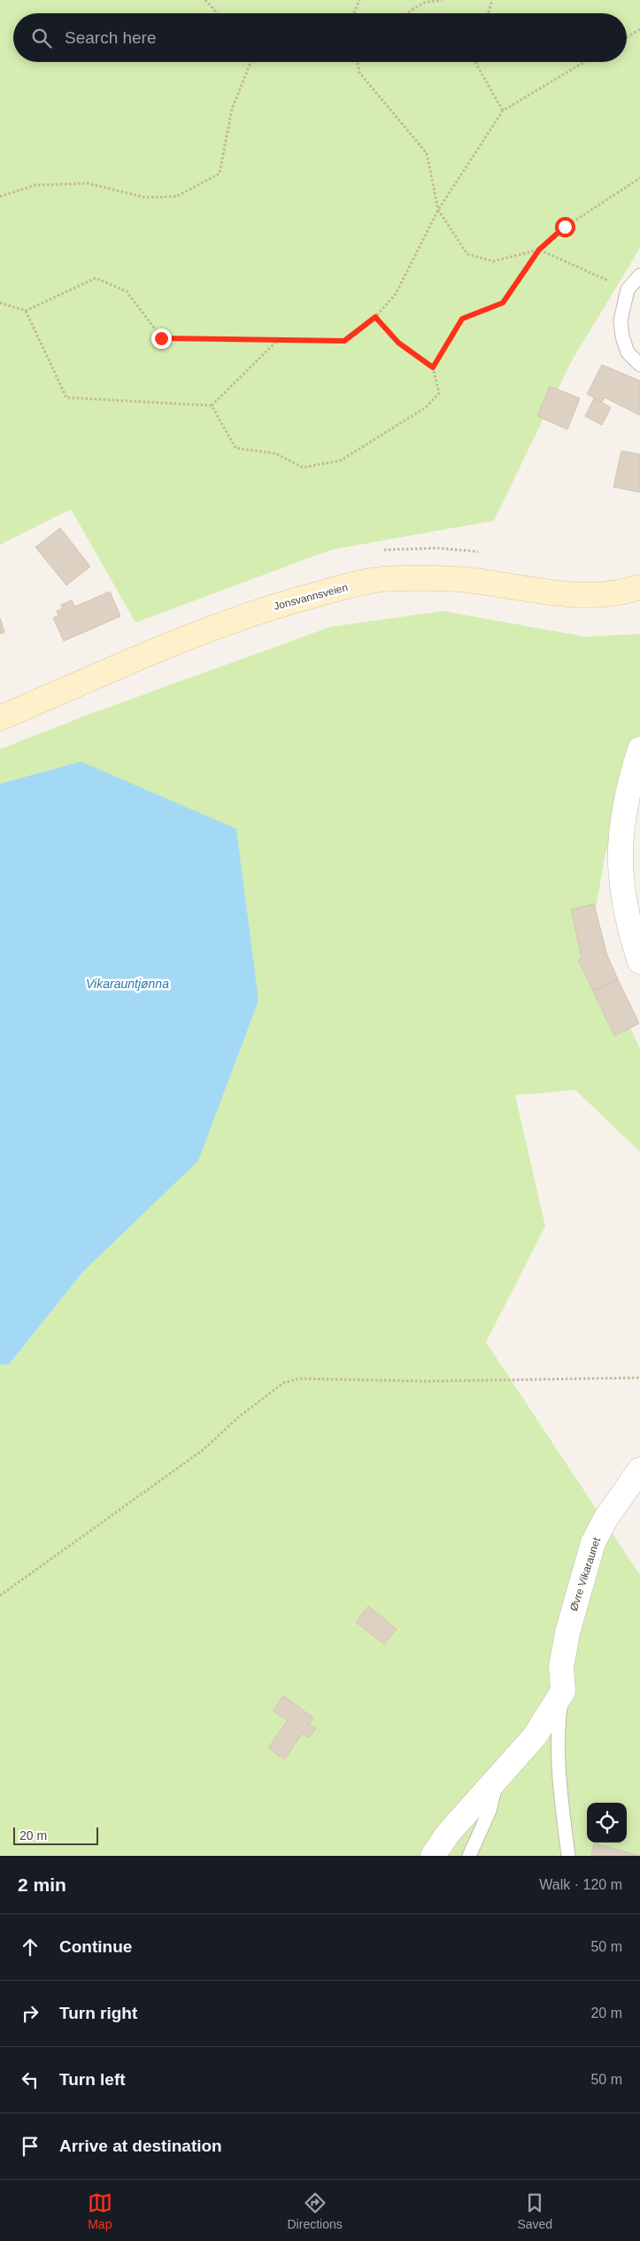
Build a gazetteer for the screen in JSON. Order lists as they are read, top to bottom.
{
  "streets": {
    "main road": ["Jonsvannsveien"],
    "street": ["Øvre Vikaraunet"]
  },
  "water": ["Vikarauntjønna"],
  "scale_bar": "20 m",
  "page": {
    "search": "Search here",
    "scale": "20 m",
    "heading": ["2 min", "Walk · 120 m"],
    "list": [
      ["Continue", "50 m"],
      ["Turn right", "20 m"],
      ["Turn left", "50 m"],
      "Arrive at destination"
    ],
    "nav": ["Map", "Directions", "Saved"]
  }
}
